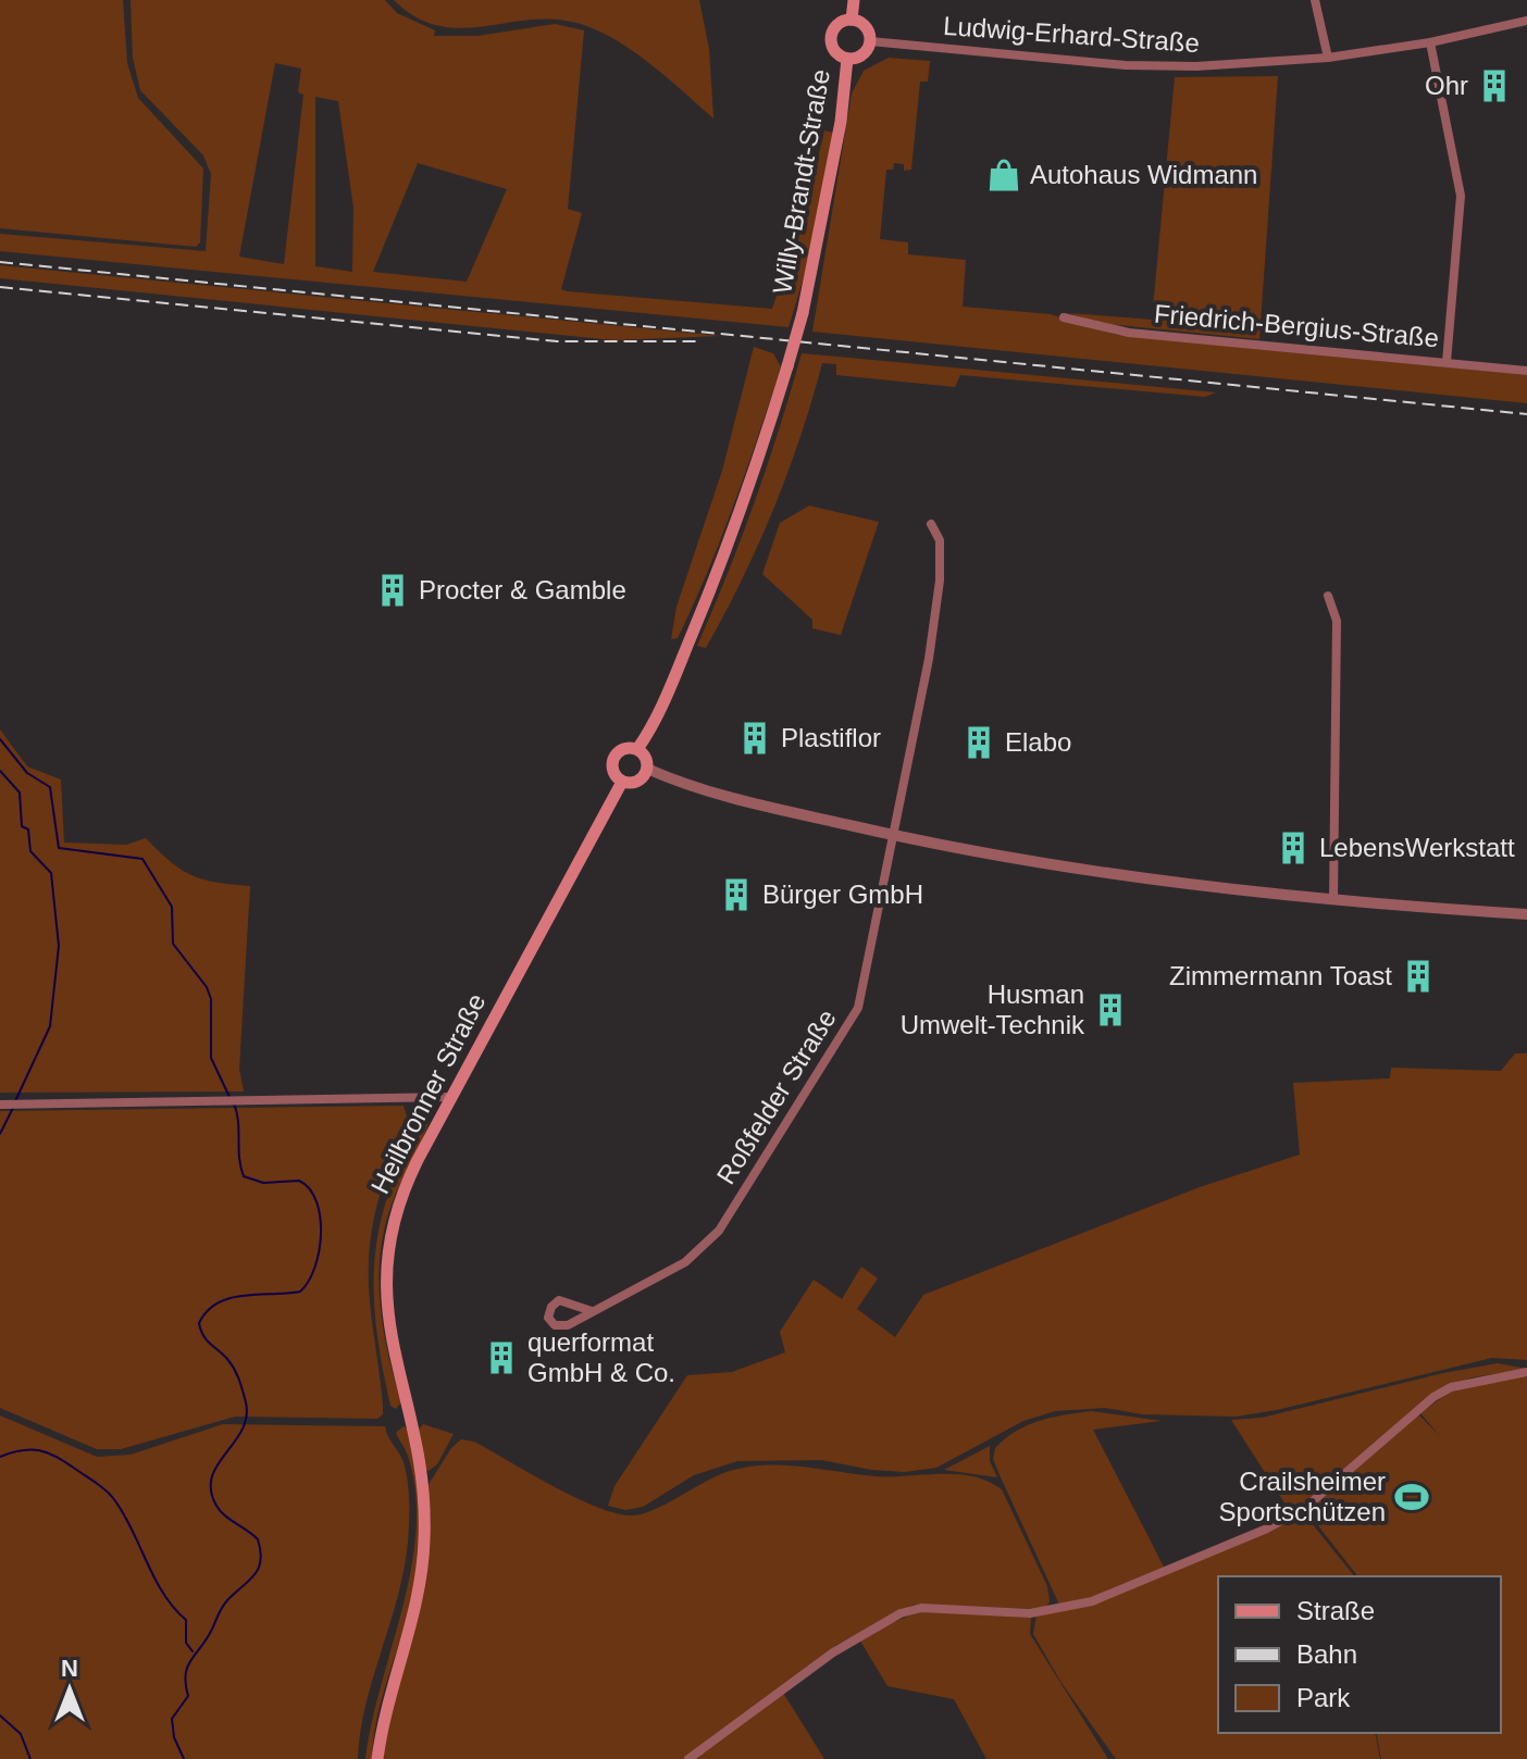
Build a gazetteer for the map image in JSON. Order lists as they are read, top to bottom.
{
  "streets": {
    "main road": ["Willy-Brandt-Straße", "Heilbronner Straße"],
    "street": ["Ludwig-Erhard-Straße", "Friedrich-Bergius-Straße", "Roßfelder Straße"]
  },
  "crossings": [
    ["Ludwig-Erhard-Straße", "Willy-Brandt-Straße"],
    ["Willy-Brandt-Straße", "Heilbronner Straße"]
  ],
  "places": {
    "building": [
      "Ohr",
      "Procter & Gamble",
      "Plastiflor",
      "Elabo",
      "LebensWerkstatt",
      "Bürger GmbH",
      "Zimmermann Toast",
      "Husman Umwelt-Technik",
      "querformat GmbH & Co."
    ],
    "shop": ["Autohaus Widmann"],
    "sports": ["Crailsheimer Sportschützen"]
  },
  "legend": ["Straße", "Bahn", "Park"],
  "north": "top"
}
